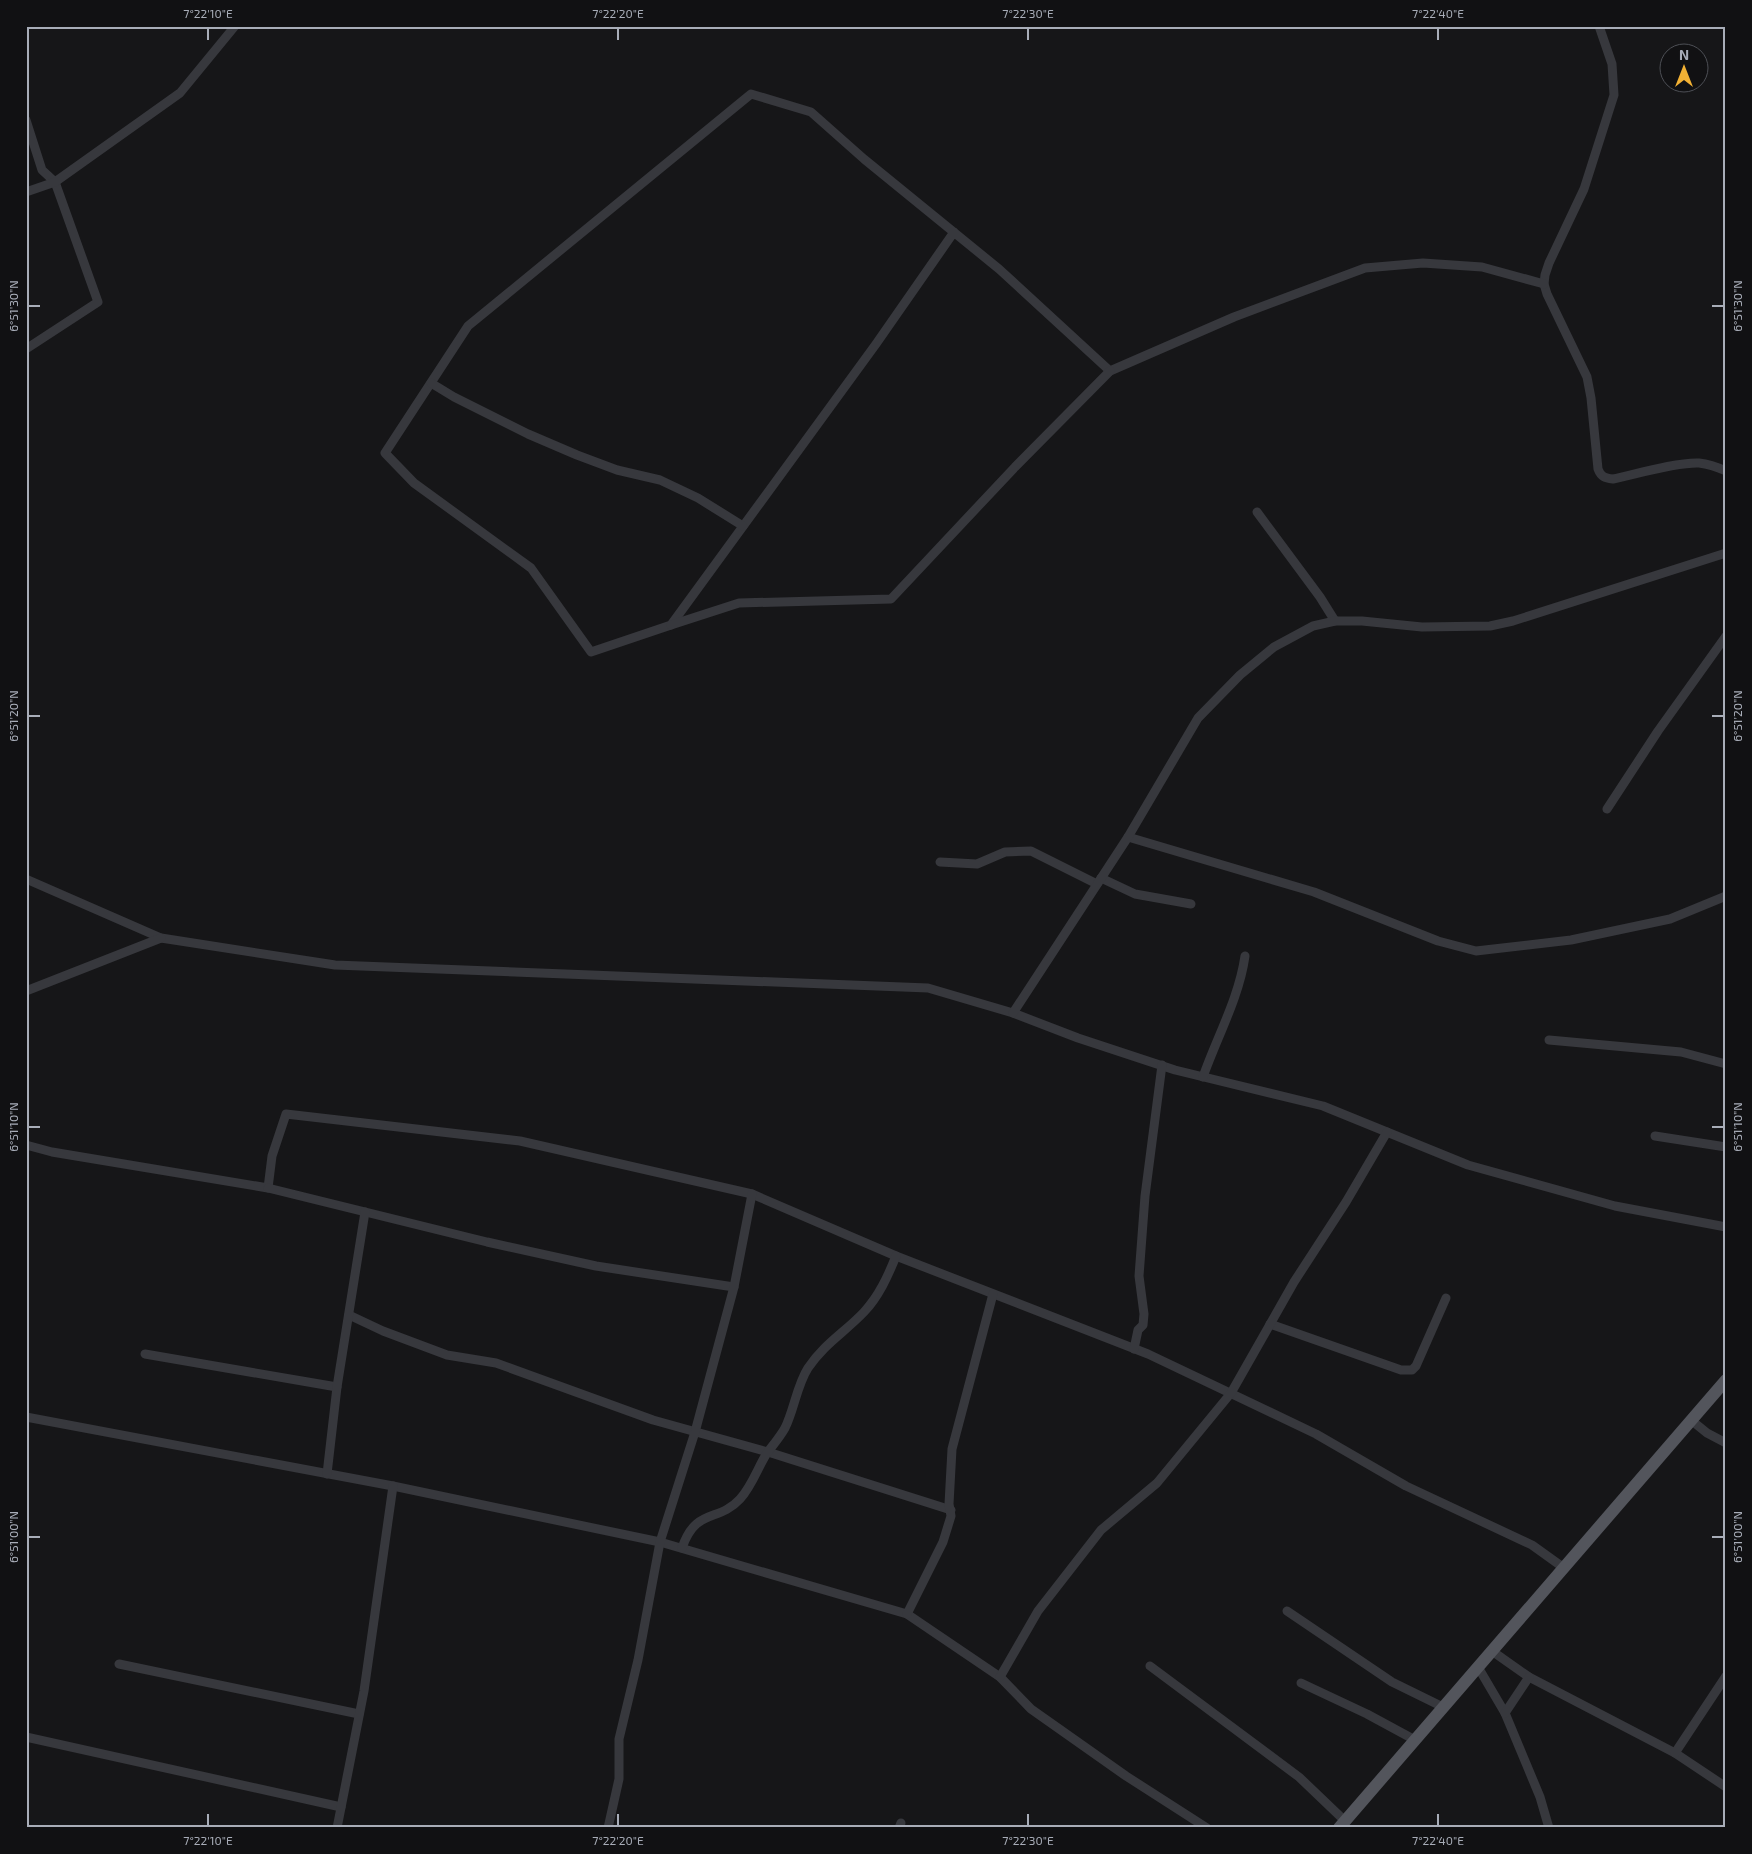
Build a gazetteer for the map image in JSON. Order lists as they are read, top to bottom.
{
  "north": "top",
  "coordinates": [
    "7°22'10\"E",
    "7°22'20\"E",
    "7°22'30\"E",
    "7°22'40\"E",
    "6°51'30\"N",
    "6°51'20\"N",
    "6°51'10\"N",
    "6°51'00\"N"
  ]
}
